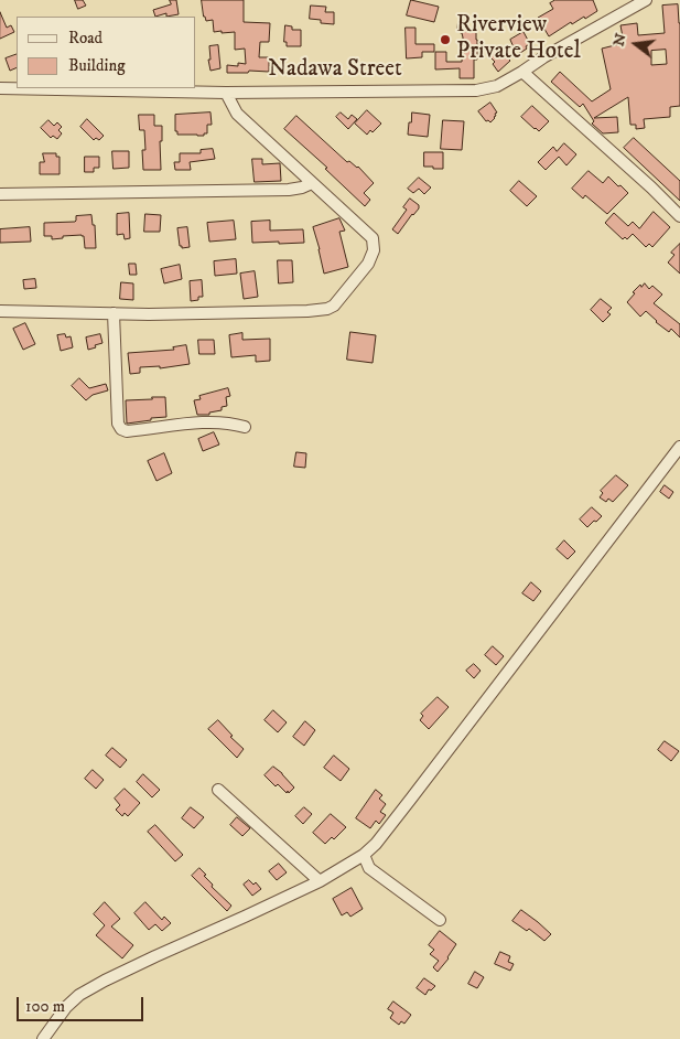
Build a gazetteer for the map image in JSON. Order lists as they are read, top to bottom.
{
  "streets": {
    "street": ["Nadawa Street"]
  },
  "places": ["Riverview Private Hotel"],
  "legend": ["Road", "Building"],
  "scale_bar": "100 m",
  "north": "left"
}
